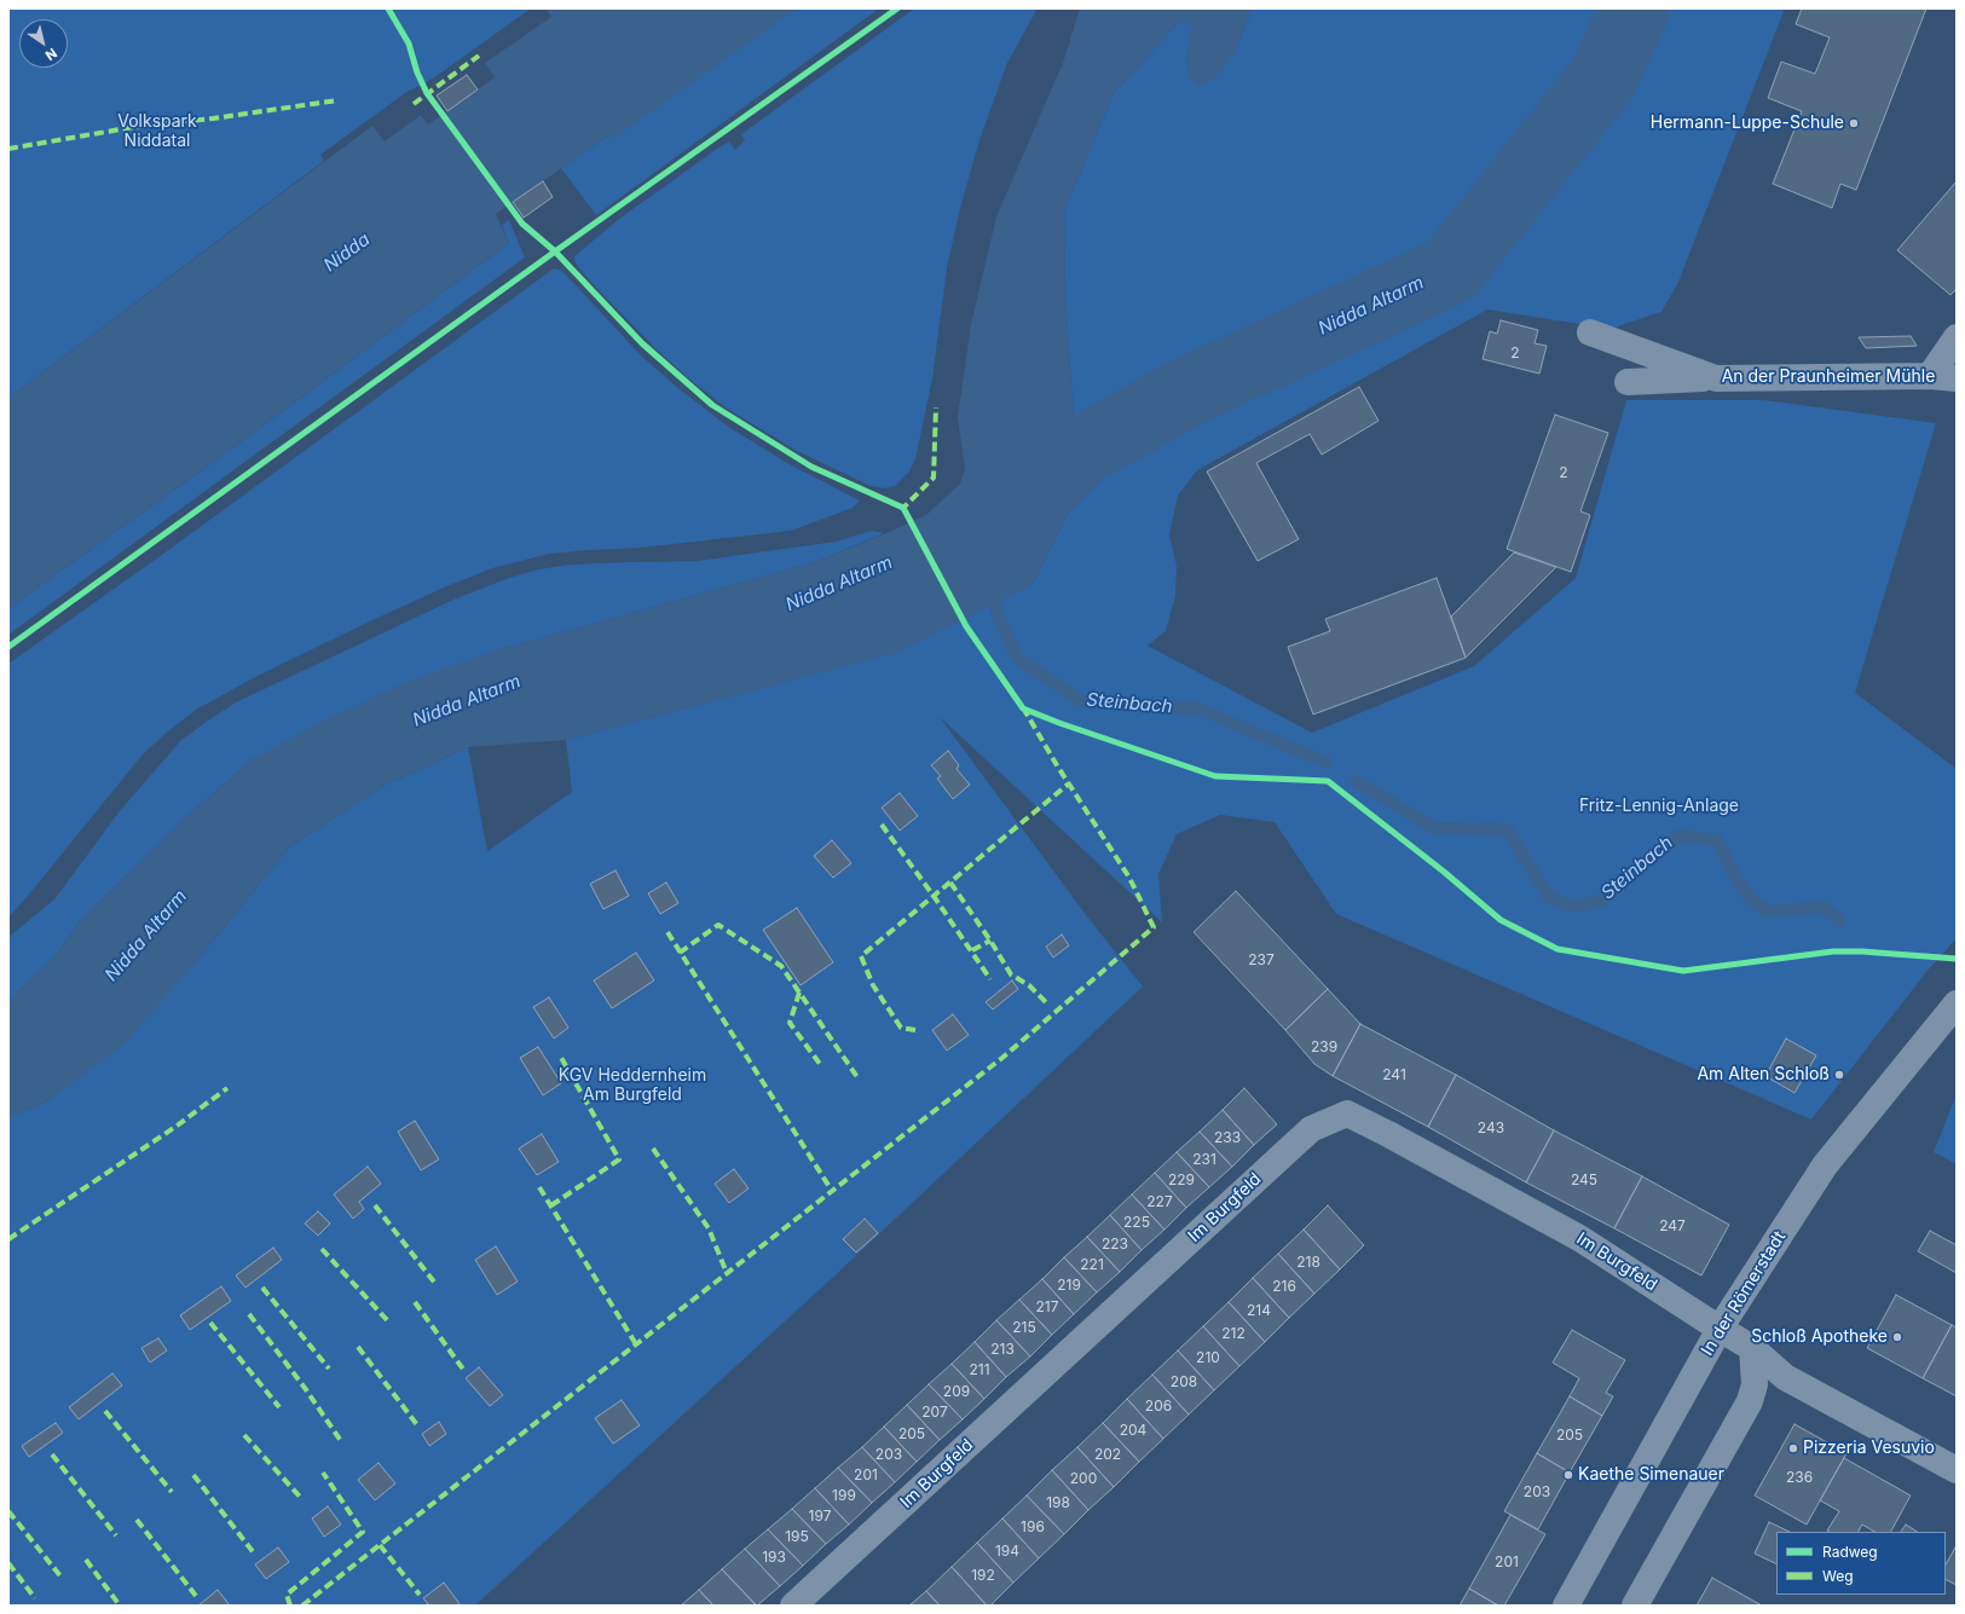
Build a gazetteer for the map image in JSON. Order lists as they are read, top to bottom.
{
  "streets": {
    "street": ["An der Praunheimer Mühle", "Im Burgfeld", "In der Römerstadt"]
  },
  "crossings": [
    ["Im Burgfeld", "In der Römerstadt"]
  ],
  "water": ["Nidda", "Nidda Altarm", "Steinbach"],
  "parks": ["Volkspark Niddatal", "Fritz-Lennig-Anlage", "KGV Heddernheim Am Burgfeld"],
  "places": [
    "Hermann-Luppe-Schule",
    "Am Alten Schloß",
    "Schloß Apotheke",
    "Pizzeria Vesuvio",
    "Kaethe Simenauer"
  ],
  "house_numbers": [
    "2",
    "2",
    "237",
    "239",
    "241",
    "243",
    "233",
    "231",
    "229",
    "245",
    "227",
    "225",
    "247",
    "223",
    "218",
    "221",
    "219",
    "216",
    "217",
    "214",
    "215",
    "212",
    "213",
    "210",
    "211",
    "208",
    "209",
    "206",
    "207",
    "204",
    "205",
    "205",
    "203",
    "202",
    "201",
    "236",
    "200",
    "203",
    "199",
    "198",
    "197",
    "196",
    "195",
    "194",
    "193",
    "201",
    "192"
  ],
  "legend": ["Radweg", "Weg"],
  "north": "bottom right"
}
